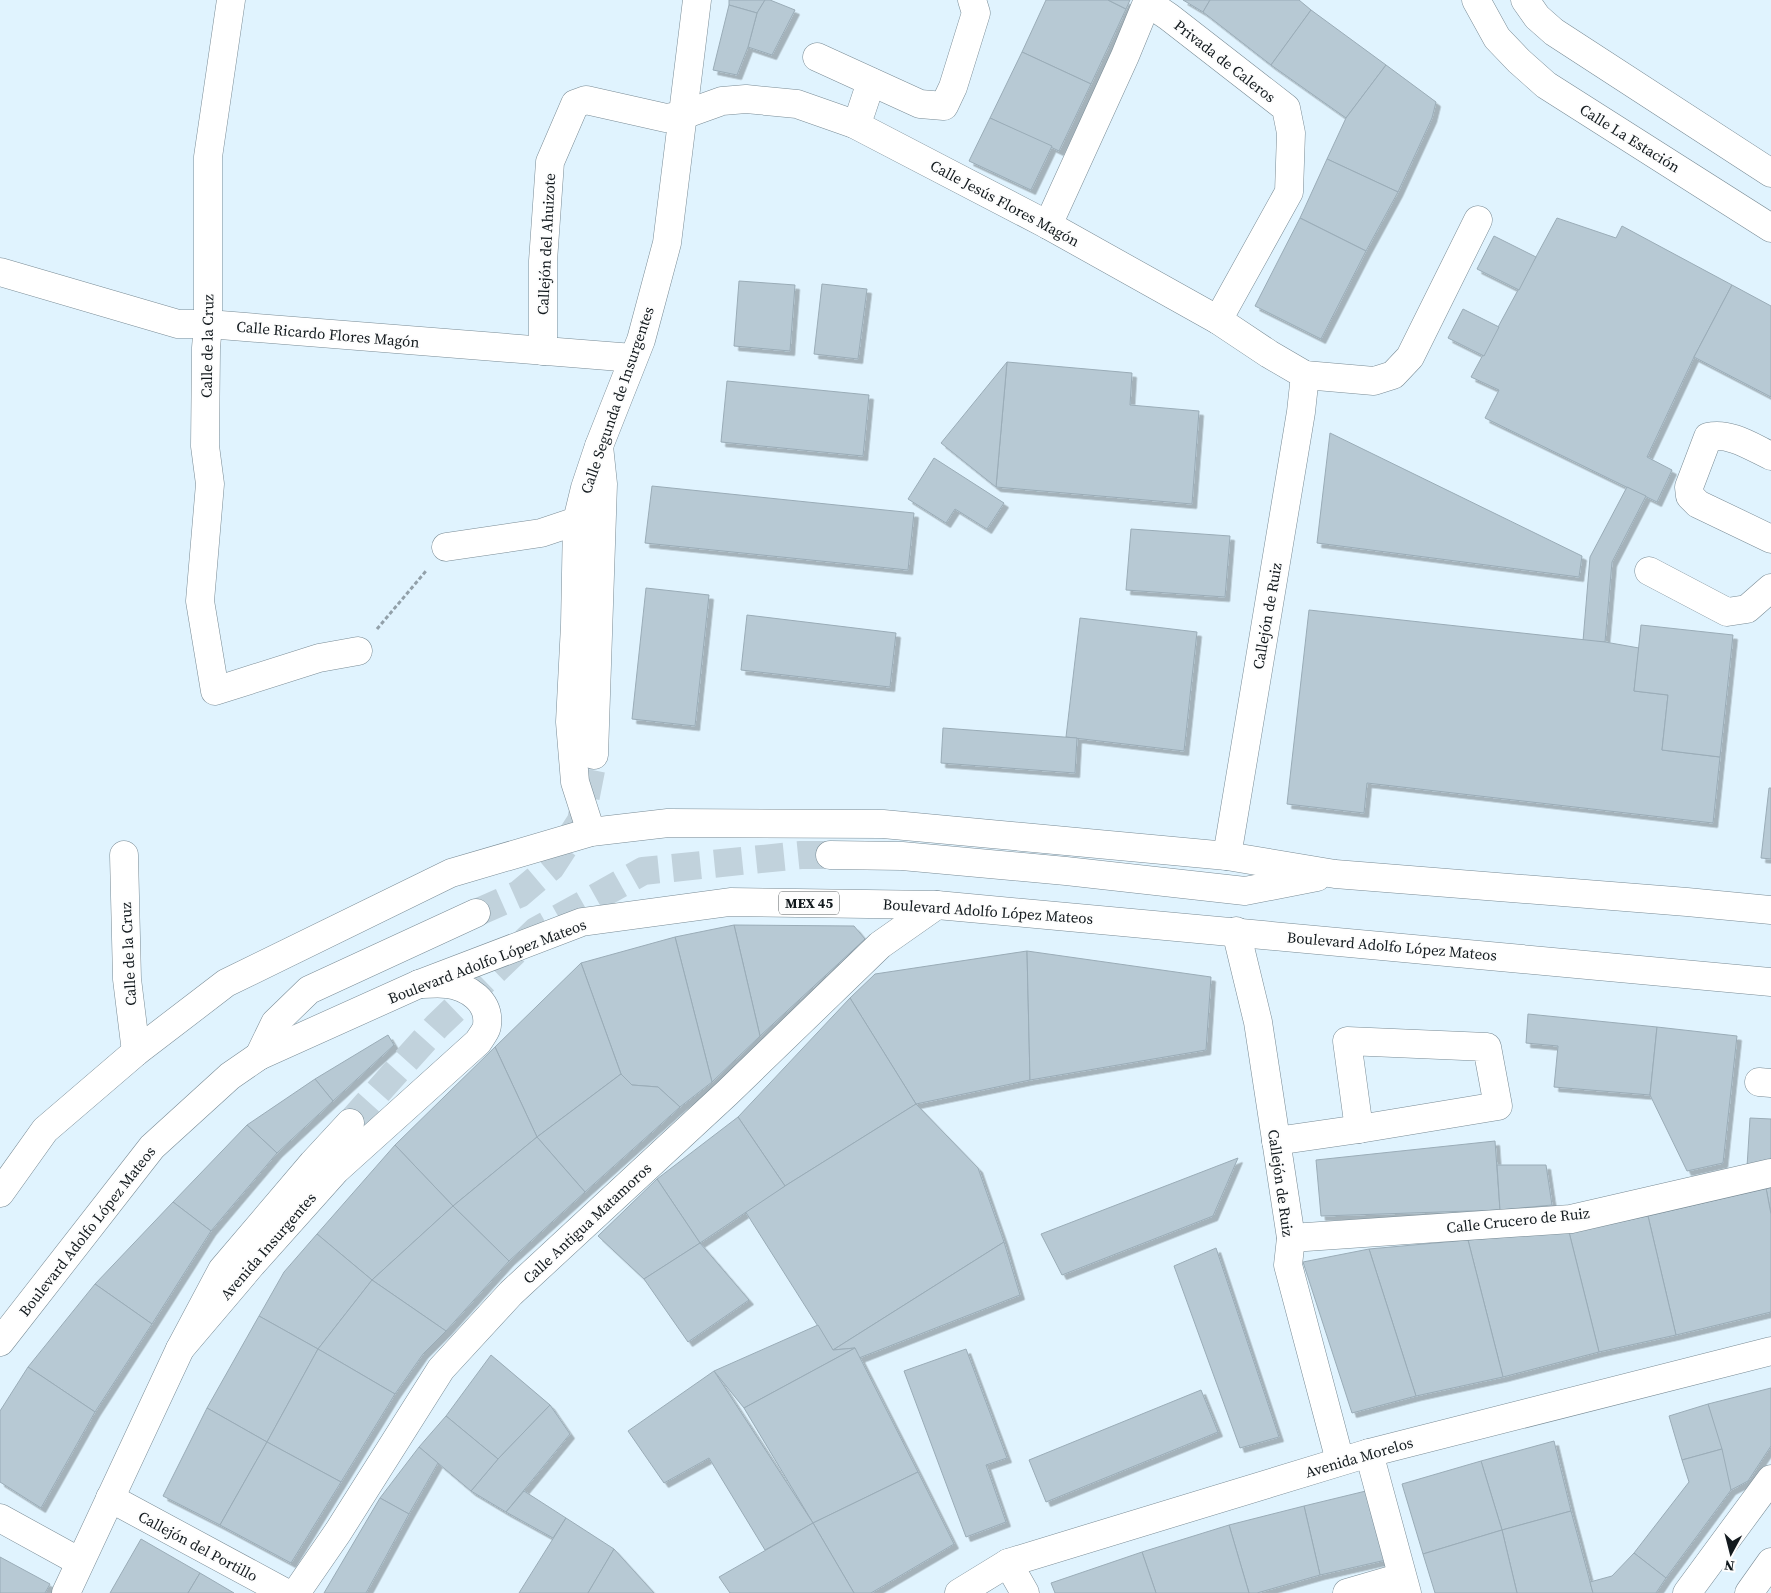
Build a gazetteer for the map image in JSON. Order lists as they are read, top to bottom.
{
  "streets": {
    "street": [
      "Privada de Caleros",
      "Calle La Estación",
      "Calle Jesús Flores Magón",
      "Callejón del Ahuizote",
      "Calle Ricardo Flores Magón",
      "Calle de la Cruz",
      "Calle Segunda de Insurgentes",
      "Callejón de Ruiz",
      "MEX 45",
      "Boulevard Adolfo López Mateos",
      "Calle Crucero de Ruiz",
      "Calle Antigua Matamoros",
      "Avenida Insurgentes",
      "Avenida Morelos",
      "Callejón del Portillo"
    ]
  },
  "crossings": [
    ["Privada de Caleros", "Calle Jesús Flores Magón"],
    ["Calle Jesús Flores Magón", "Callejón del Ahuizote"],
    ["Calle Jesús Flores Magón", "Calle Segunda de Insurgentes"],
    ["Calle Jesús Flores Magón", "Callejón de Ruiz"],
    ["Callejón del Ahuizote", "Calle Ricardo Flores Magón"],
    ["Callejón del Ahuizote", "Calle Segunda de Insurgentes"],
    ["Calle Ricardo Flores Magón", "Calle de la Cruz"],
    ["Calle Ricardo Flores Magón", "Calle Segunda de Insurgentes"],
    ["Callejón de Ruiz", "Boulevard Adolfo López Mateos"],
    ["Callejón de Ruiz", "Calle Crucero de Ruiz"],
    ["Callejón de Ruiz", "Avenida Morelos"],
    ["Boulevard Adolfo López Mateos", "Calle Antigua Matamoros"],
    ["Boulevard Adolfo López Mateos", "Avenida Insurgentes"],
    ["Avenida Insurgentes", "Callejón del Portillo"]
  ],
  "north": "bottom"
}
